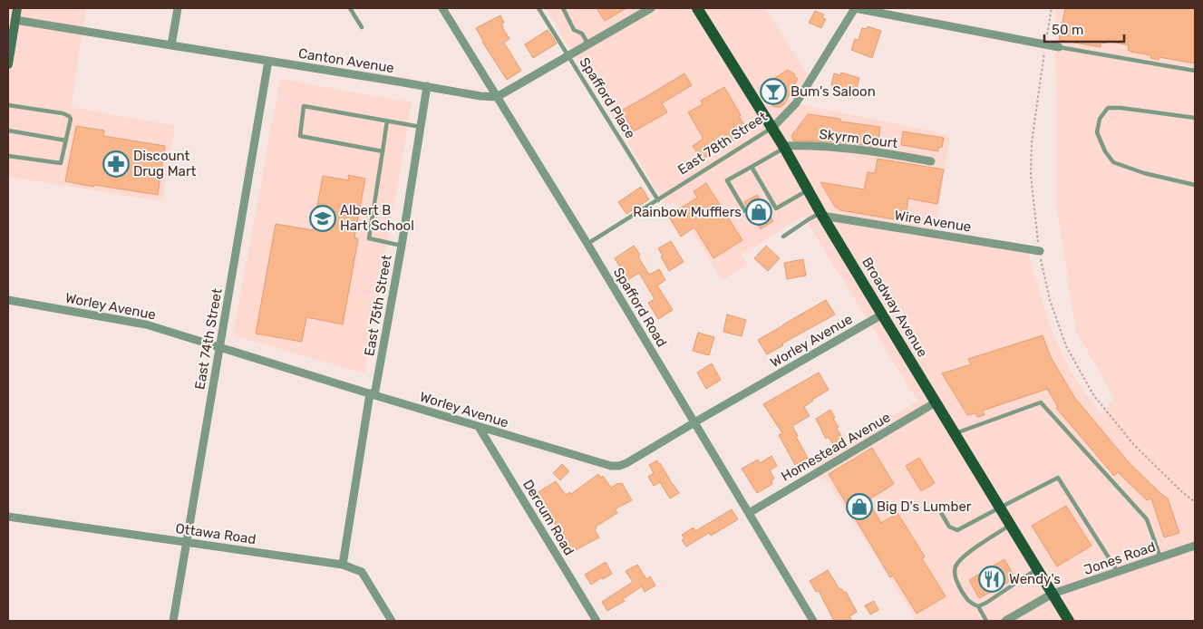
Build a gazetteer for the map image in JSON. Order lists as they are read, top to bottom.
{
  "streets": {
    "main road": ["Broadway Avenue"],
    "street": [
      "Canton Avenue",
      "Skyrm Court",
      "East 78th Street",
      "Wire Avenue",
      "East 75th Street",
      "Worley Avenue",
      "Spafford Road",
      "East 74th Street",
      "Homestead Avenue",
      "Dercum Road",
      "Ottawa Road",
      "Jones Road"
    ],
    "lane": ["Spafford Place"]
  },
  "crossings": [
    ["Canton Avenue", "East 75th Street"],
    ["Canton Avenue", "Spafford Road"],
    ["Canton Avenue", "East 74th Street"],
    ["Spafford Place", "East 78th Street"],
    ["Skyrm Court", "Broadway Avenue"],
    ["East 78th Street", "Spafford Road"],
    ["East 78th Street", "Broadway Avenue"],
    ["Wire Avenue", "Broadway Avenue"],
    ["East 75th Street", "Worley Avenue"],
    ["East 75th Street", "Ottawa Road"],
    ["Worley Avenue", "Spafford Road"],
    ["Worley Avenue", "Broadway Avenue"],
    ["Worley Avenue", "East 74th Street"],
    ["Worley Avenue", "Dercum Road"],
    ["Spafford Road", "Homestead Avenue"],
    ["Broadway Avenue", "Homestead Avenue"],
    ["Broadway Avenue", "Jones Road"],
    ["East 74th Street", "Ottawa Road"]
  ],
  "places": {
    "bar": ["Bum's Saloon"],
    "pharmacy": ["Discount Drug Mart"],
    "shop": ["Rainbow Mufflers", "Big D's Lumber"],
    "school or university": ["Albert B Hart School"],
    "restaurant": ["Wendy's"]
  },
  "scale_bar": "50 m"
}
